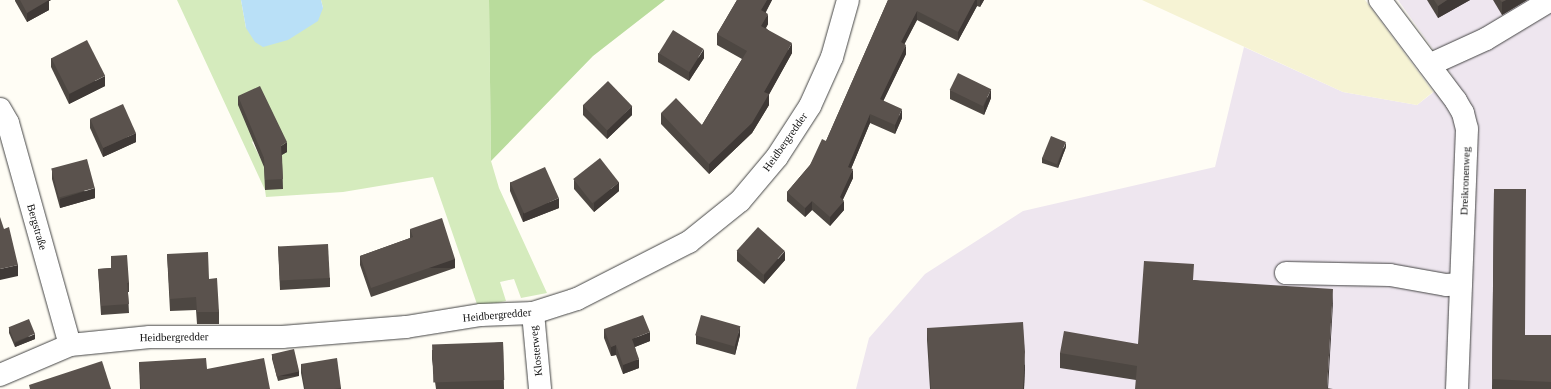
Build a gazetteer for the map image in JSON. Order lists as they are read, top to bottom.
{
  "streets": {
    "street": [
      "Heidbergredder",
      "Dreikronenweg",
      "Bergstraße",
      "Klosterweg"
    ]
  },
  "crossings": [
    ["Heidbergredder", "Bergstraße"],
    ["Heidbergredder", "Klosterweg"]
  ]
}
